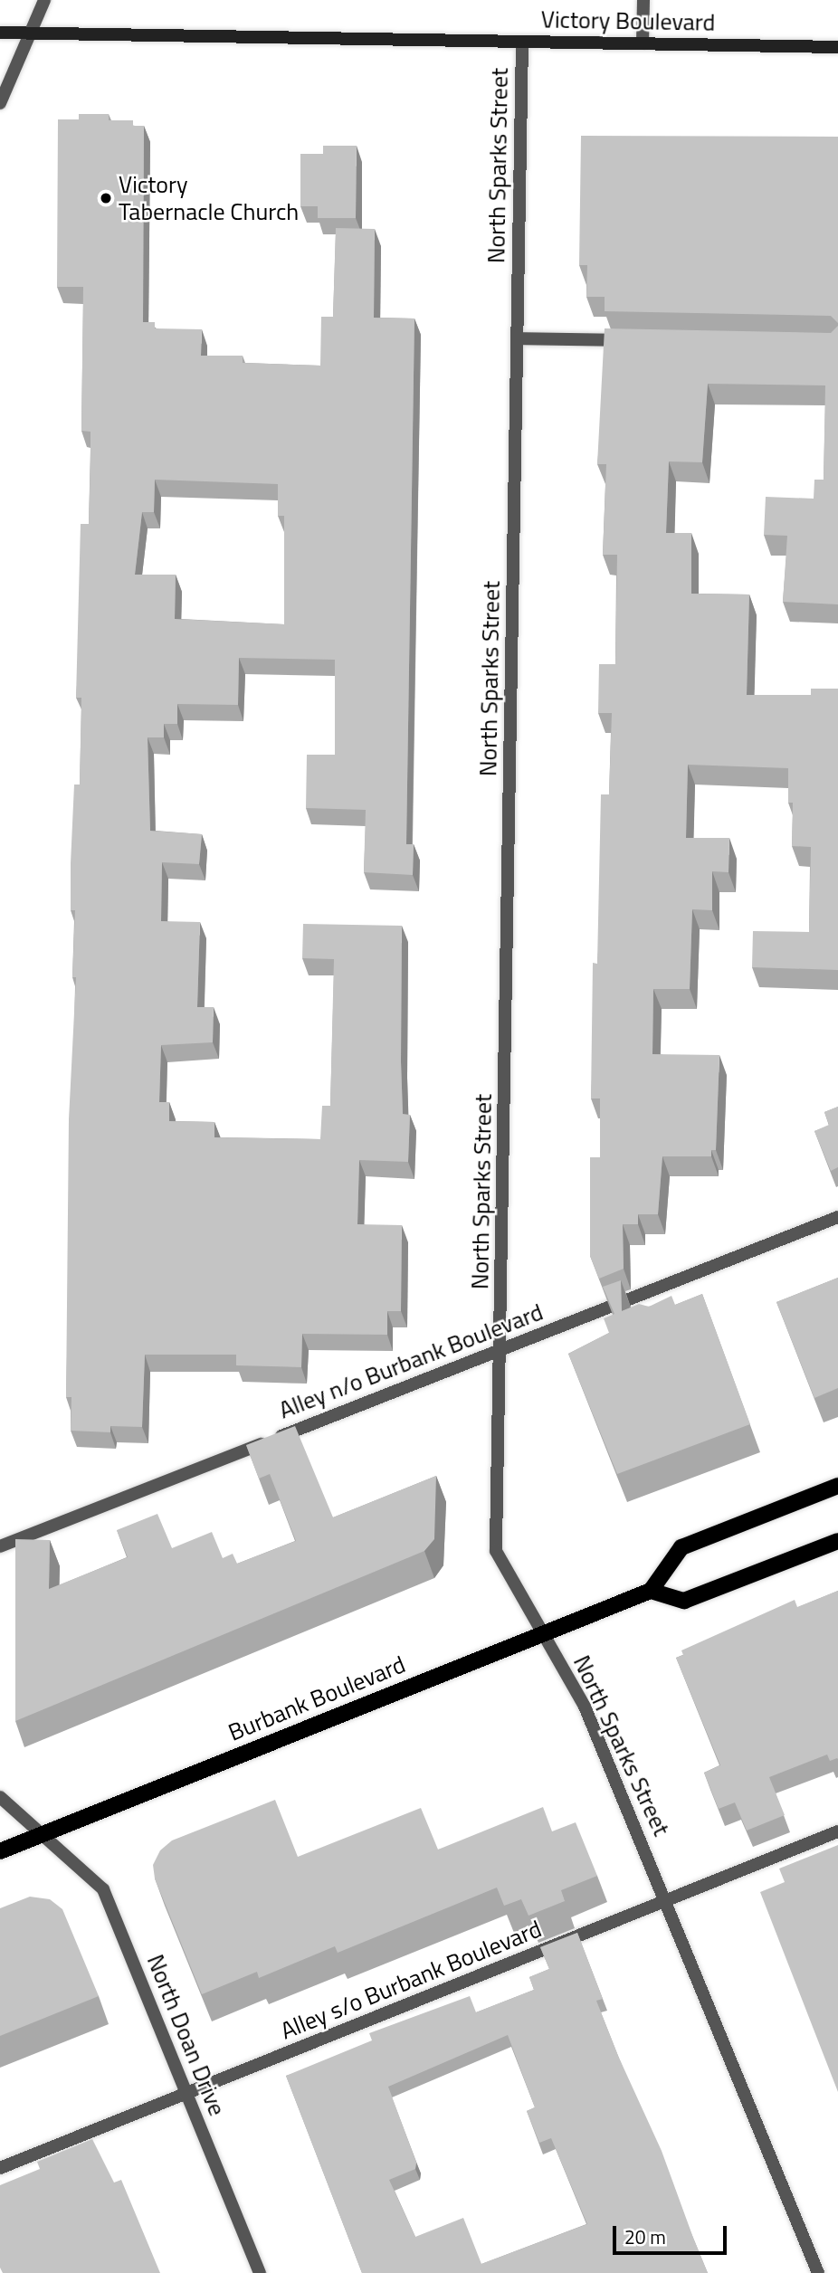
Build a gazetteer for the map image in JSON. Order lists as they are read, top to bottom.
{
  "streets": {
    "main road": ["Victory Boulevard", "Burbank Boulevard"],
    "street": [
      "North Sparks Street",
      "Alley n/o Burbank Boulevard",
      "Alley s/o Burbank Boulevard",
      "North Doan Drive"
    ]
  },
  "crossings": [
    ["Victory Boulevard", "North Sparks Street"],
    ["North Sparks Street", "Alley n/o Burbank Boulevard"],
    ["North Sparks Street", "Burbank Boulevard"],
    ["North Sparks Street", "Alley s/o Burbank Boulevard"],
    ["Burbank Boulevard", "North Doan Drive"],
    ["Alley s/o Burbank Boulevard", "North Doan Drive"]
  ],
  "places": ["Victory Tabernacle Church"],
  "scale_bar": "20 m"
}
